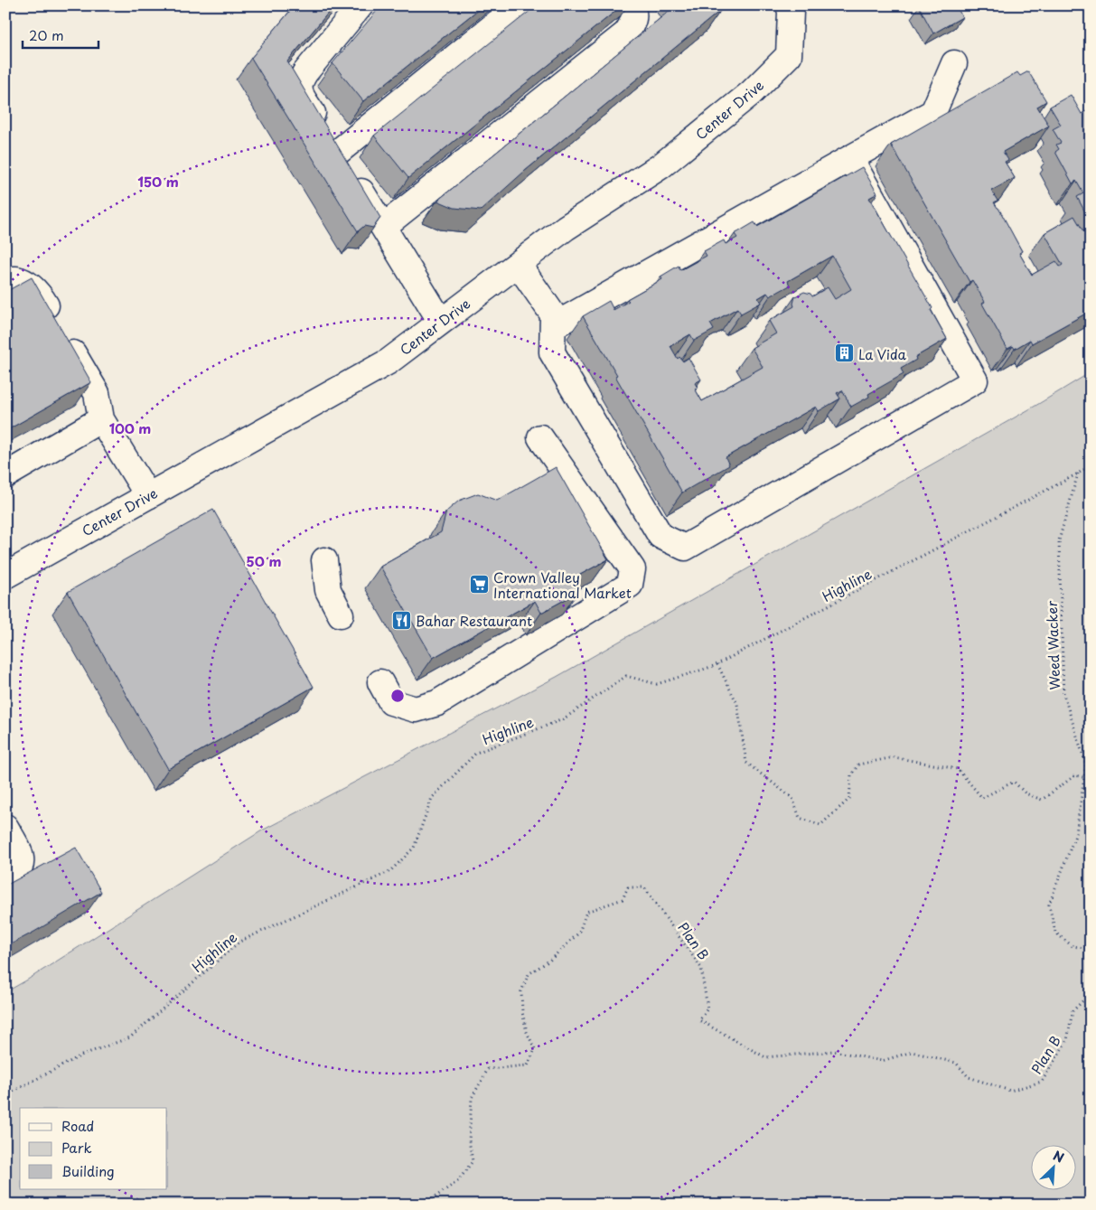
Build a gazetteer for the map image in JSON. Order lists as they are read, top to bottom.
{
  "streets": {
    "street": ["Center Drive"],
    "path": ["Highline", "Weed Wacker", "Plan B"]
  },
  "crossings": [
    ["Highline", "Weed Wacker"]
  ],
  "places": {
    "building": ["La Vida"],
    "supermarket": ["Crown Valley International Market"],
    "restaurant": ["Bahar Restaurant"]
  },
  "legend": ["Road", "Park", "Building"],
  "scale_bar": "20 m",
  "north": "top right",
  "rings": ["150 m", "100 m", "50 m"]
}
